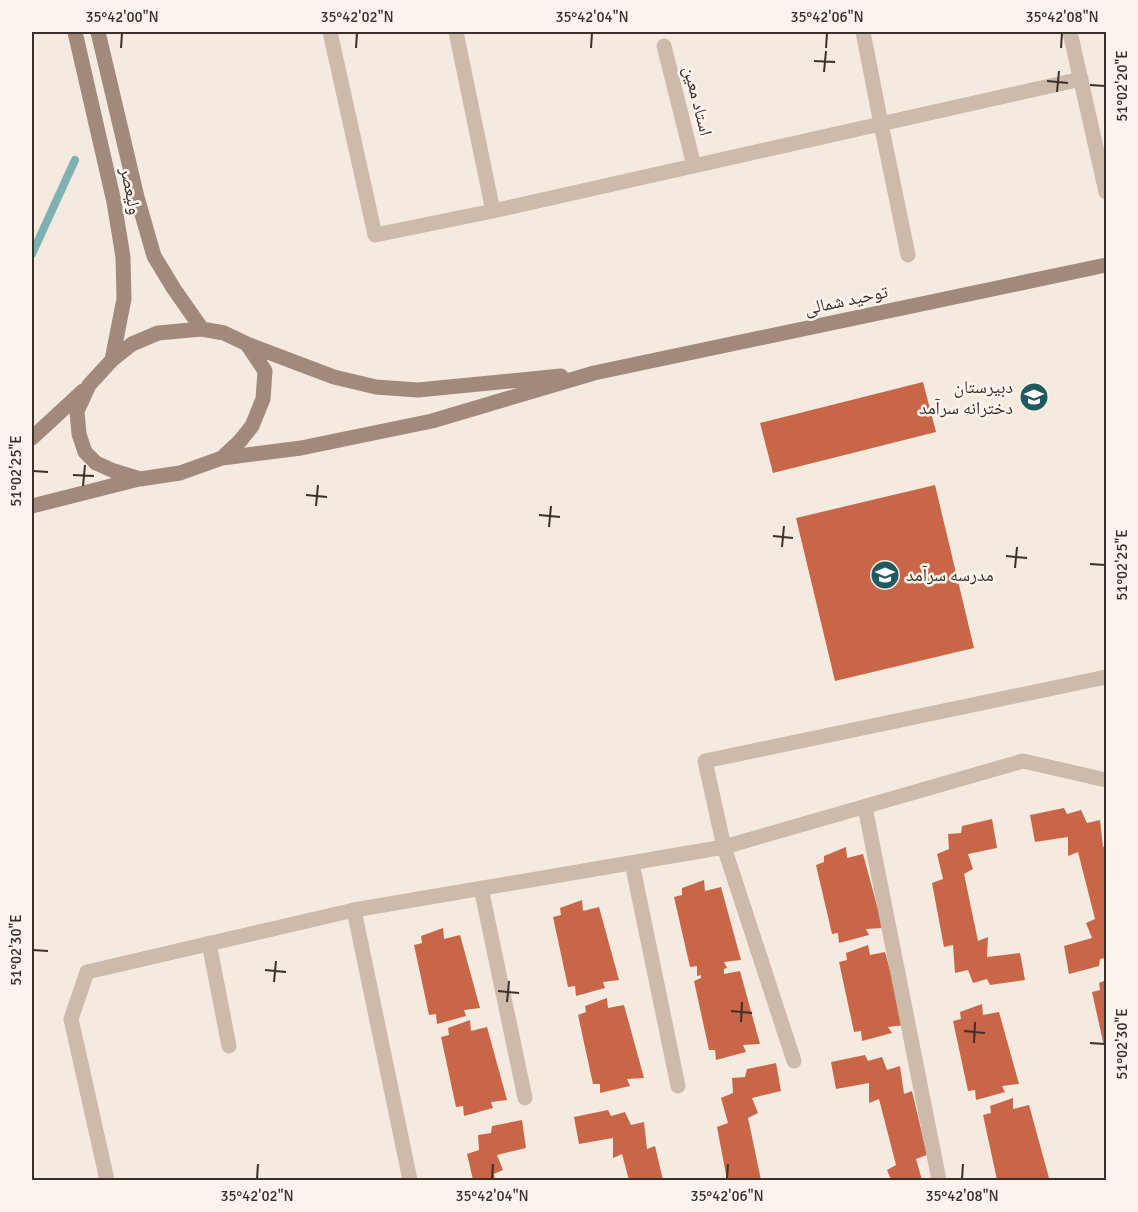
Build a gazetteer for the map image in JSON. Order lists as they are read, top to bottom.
{
  "streets": {
    "street": ["استاد معين", "ولیعصر", "توحید شمالی"]
  },
  "places": {
    "school or university": ["دبیرستان دخترانه سرآمد", "مدرسه سرآمد"]
  },
  "coordinates": [
    "35°42'00\"N",
    "35°42'02\"N",
    "35°42'04\"N",
    "35°42'06\"N",
    "35°42'08\"N",
    "51°02'20\"E",
    "51°02'25\"E",
    "51°02'30\"E"
  ]
}
